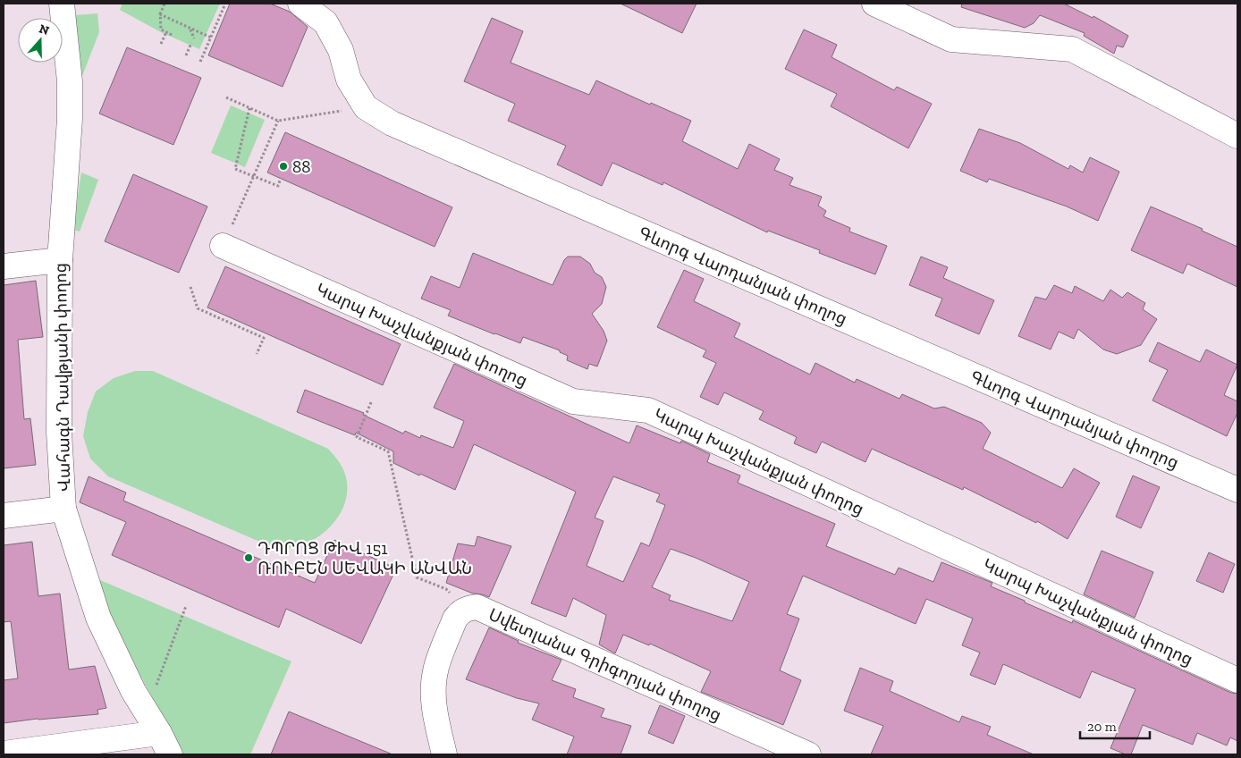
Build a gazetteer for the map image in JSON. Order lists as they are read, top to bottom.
{
  "streets": {
    "street": [
      "Գևորգ Վարդանյան փողոց",
      "Կարպ Խաչվանքյան փողոց",
      "Վահագն Դավթյանի փողոց",
      "Սվետլանա Գրիգորյան փողոց"
    ]
  },
  "places": ["88", "ԴՊՐՈՑ ԹԻՎ 151 ՌՈՒԲԵՆ ՍԵՎԱԿԻ ԱՆՎԱՆ"],
  "scale_bar": "20 m",
  "north": "top"
}
